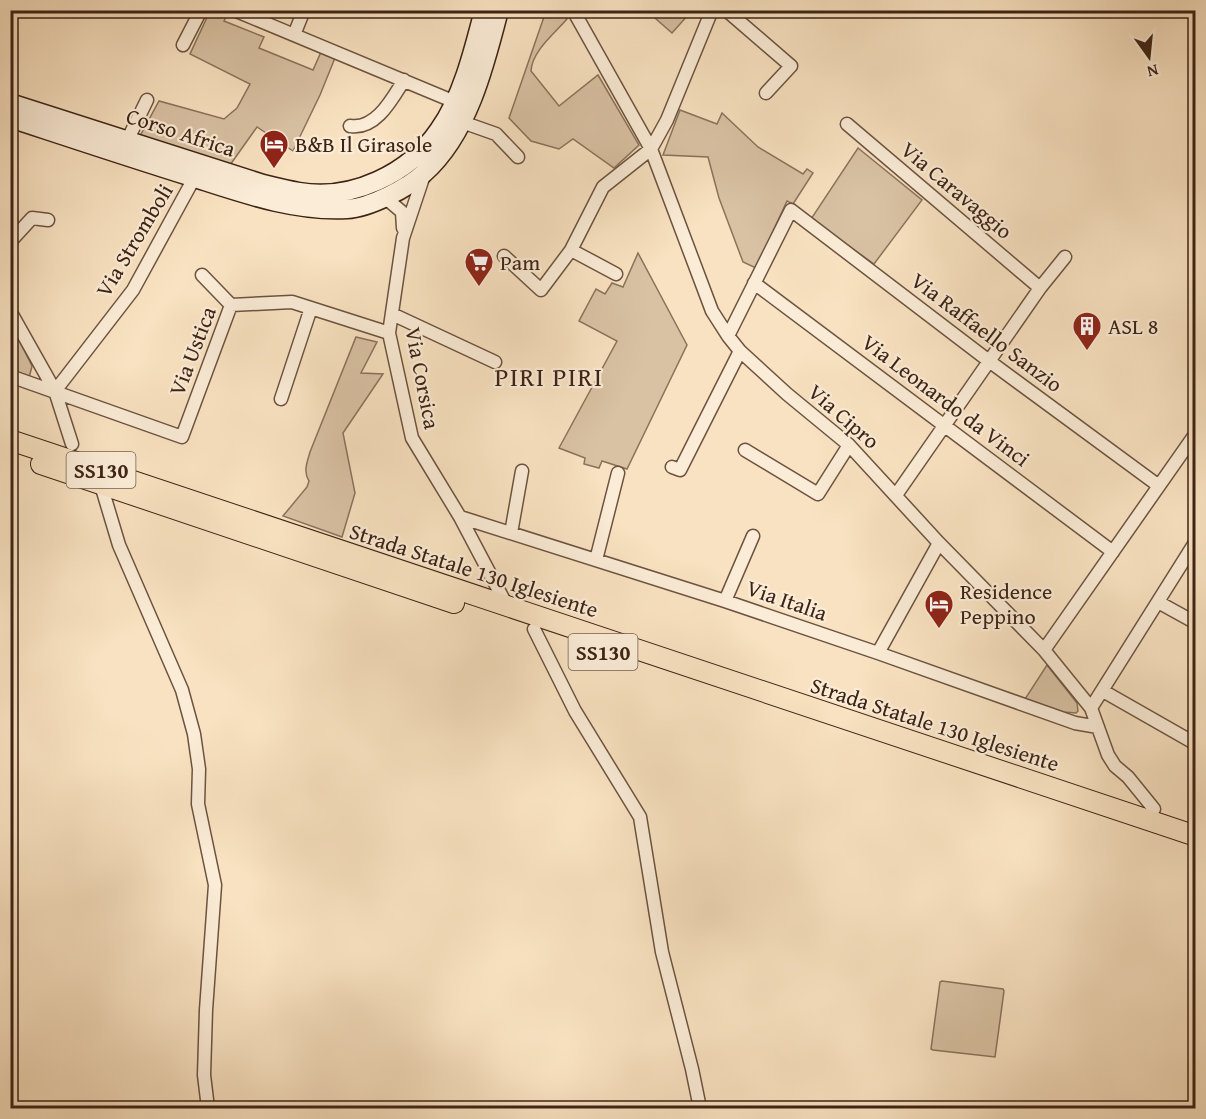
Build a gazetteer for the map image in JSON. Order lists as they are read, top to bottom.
{
  "streets": {
    "main road": ["SS130", "Strada Statale 130 Iglesiente"],
    "street": [
      "Corso Africa",
      "Via Caravaggio",
      "Via Stromboli",
      "Via Raffaello Sanzio",
      "Via Ustica",
      "Via Corsica",
      "Via Leonardo da Vinci",
      "Via Cipro",
      "Via Italia"
    ]
  },
  "crossings": [
    ["Corso Africa", "Via Stromboli"],
    ["Corso Africa", "Via Corsica"],
    ["Via Stromboli", "Via Ustica"],
    ["Via Raffaello Sanzio", "Via Leonardo da Vinci"],
    ["Via Ustica", "Via Corsica"],
    ["Via Corsica", "Strada Statale 130 Iglesiente"],
    ["Via Corsica", "Via Italia"],
    ["Via Cipro", "Via Italia"]
  ],
  "districts": ["PIRI PIRI"],
  "places": {
    "hotel": ["B&B Il Girasole", "Residence Peppino"],
    "supermarket": ["Pam"],
    "building": ["ASL 8"]
  },
  "north": "bottom"
}
